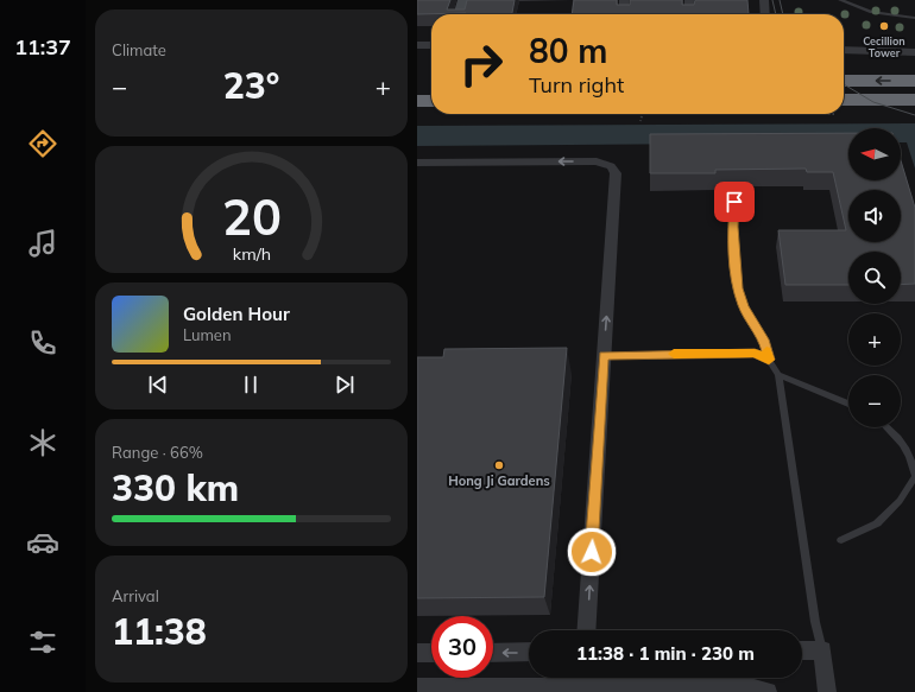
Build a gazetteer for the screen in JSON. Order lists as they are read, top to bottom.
{
  "places": ["Cecillion Tower", "Hong Ji Gardens"],
  "north": "left",
  "page": {
    "tabs": "11:37",
    "tile": [
      "Climate",
      ["Range · 66%", "330 km"],
      ["Arrival", "11:38"]
    ],
    "turn": ["80 m", "Turn right"],
    "heat": ["−", "23°", "+"],
    "map_buttons": ["+", "−"],
    "song": ["Golden Hour", "Lumen"],
    "limit": "30",
    "trip": "11:38 · 1 min · 230 m",
    "gauge": ["20", "km/h"]
  }
}
